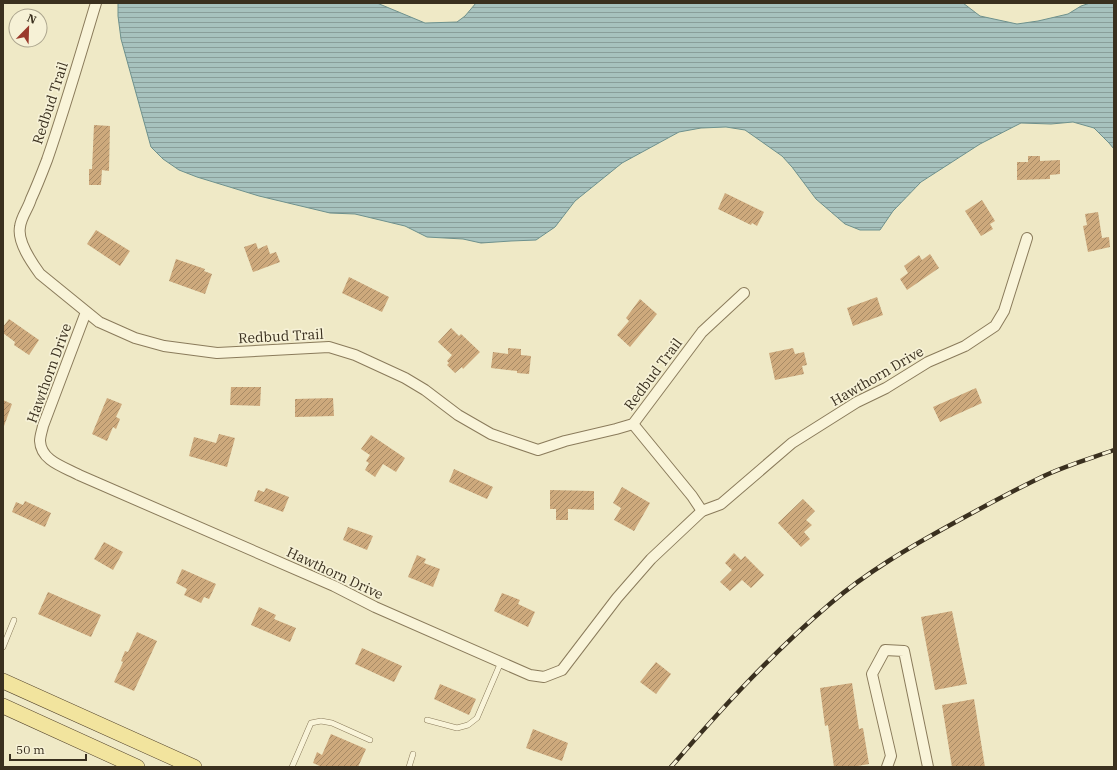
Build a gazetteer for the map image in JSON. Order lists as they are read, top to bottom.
{
  "streets": {
    "street": ["Redbud Trail", "Hawthorn Drive"]
  },
  "crossings": [
    ["Redbud Trail", "Hawthorn Drive"]
  ],
  "scale_bar": "50 m",
  "north": "top right"
}
